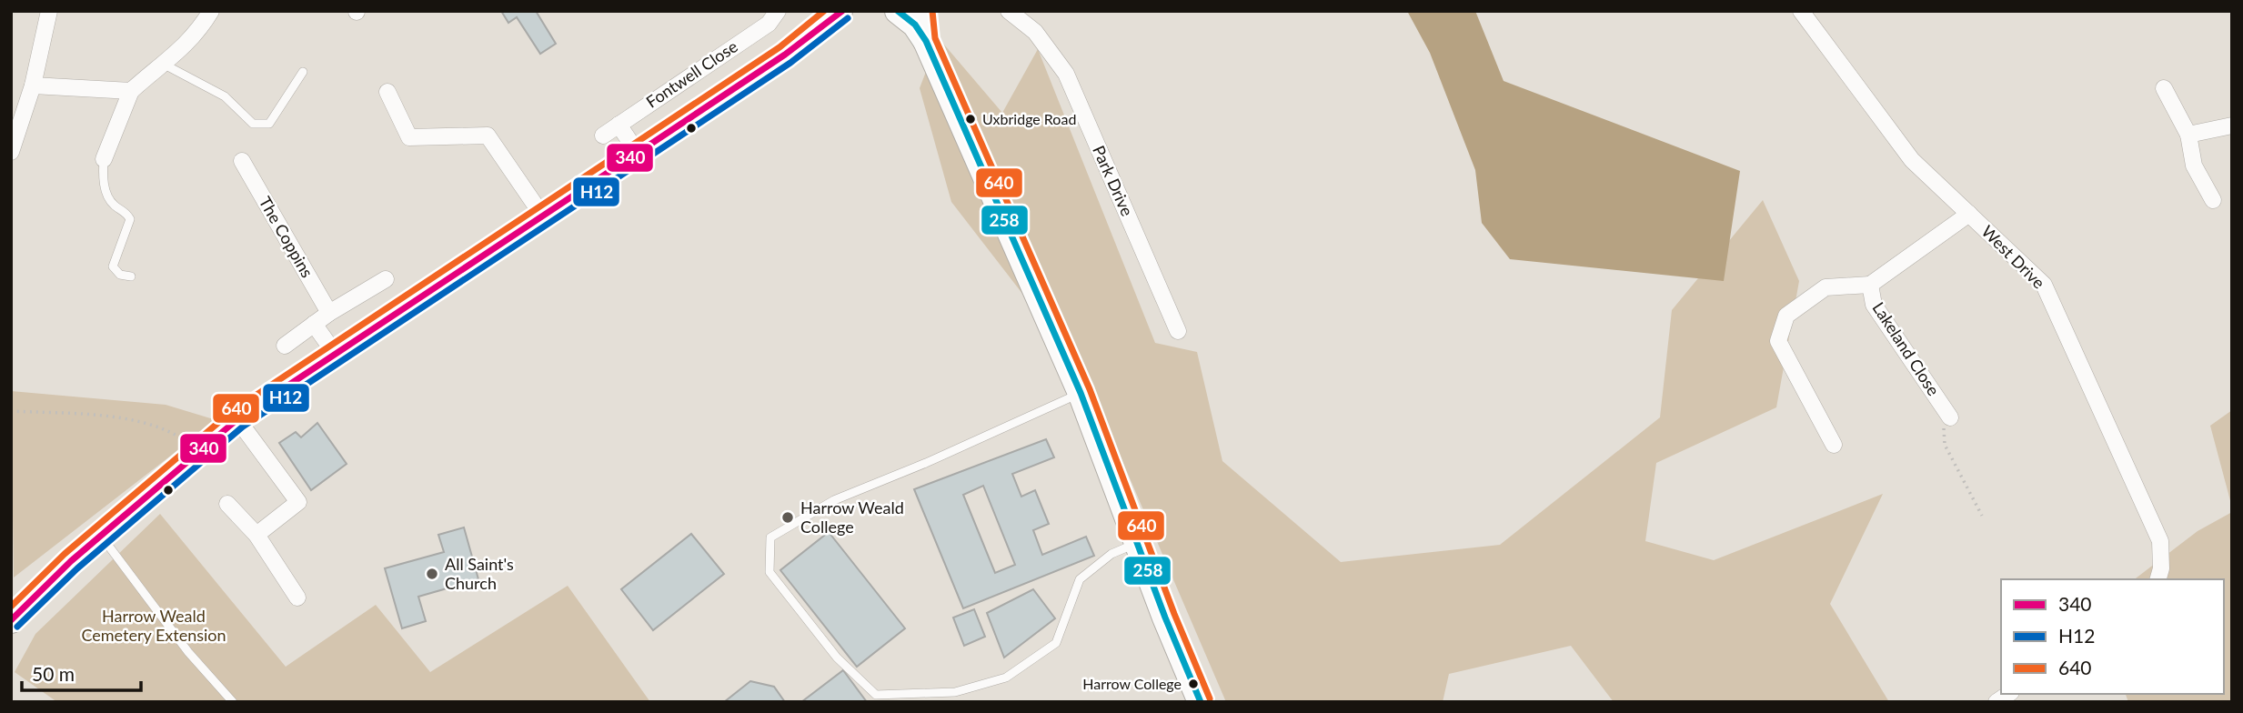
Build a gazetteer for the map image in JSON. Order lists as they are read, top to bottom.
{
  "streets": {
    "street": [
      "Fontwell Close",
      "Park Drive",
      "The Coppins",
      "West Drive",
      "Lakeland Close"
    ]
  },
  "crossings": [
    ["West Drive", "Lakeland Close"]
  ],
  "parks": ["Harrow Weald Cemetery Extension"],
  "places": [
    "Uxbridge Road",
    "Harrow Weald College",
    "All Saint's Church",
    "Harrow College"
  ],
  "lines": [
    "transit line 340",
    "transit line 640",
    "transit line 258",
    "transit line H12"
  ],
  "legend": ["340", "H12", "640"],
  "scale_bar": "50 m"
}
